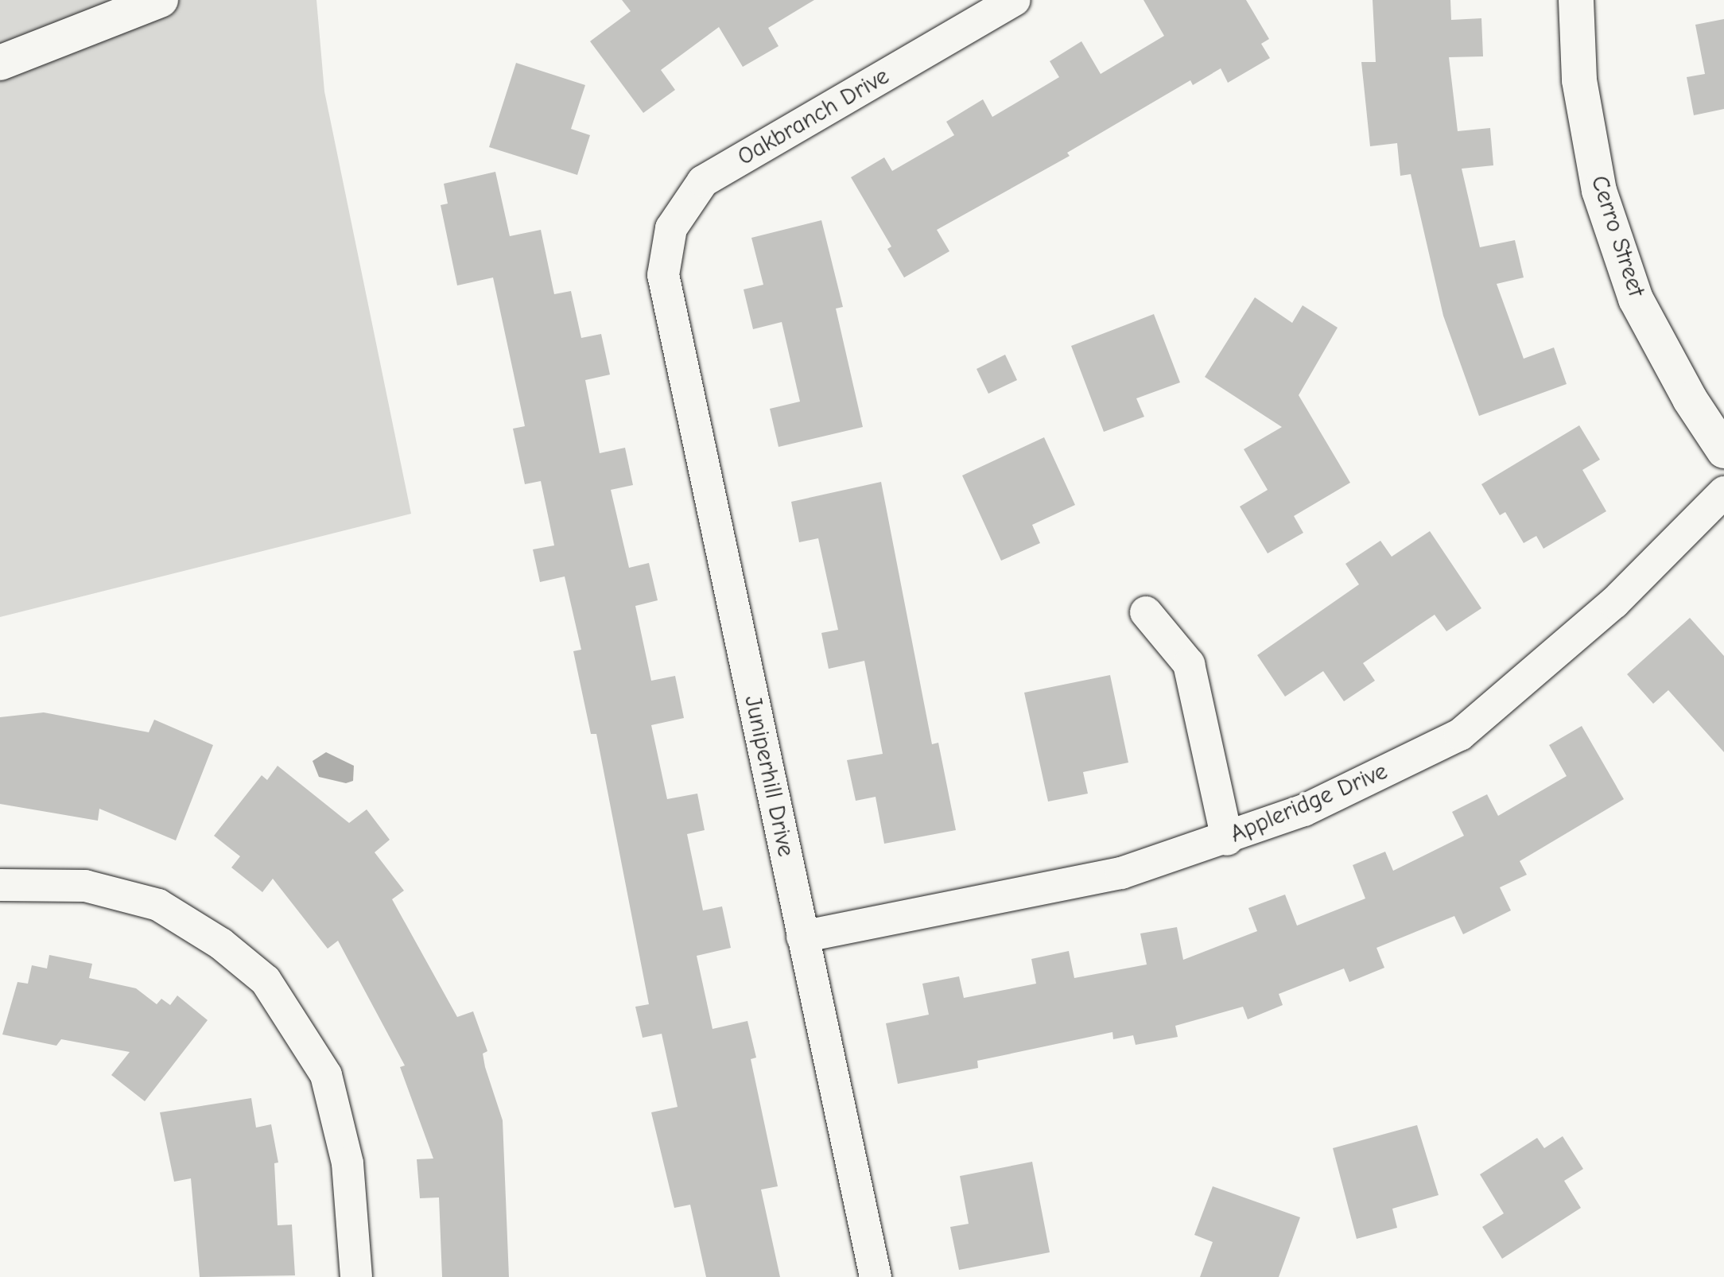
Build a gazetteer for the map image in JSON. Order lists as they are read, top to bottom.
{
  "streets": {
    "street": [
      "Oakbranch Drive",
      "Cerro Street",
      "Juniperhill Drive",
      "Appleridge Drive"
    ]
  },
  "crossings": [
    ["Oakbranch Drive", "Juniperhill Drive"],
    ["Juniperhill Drive", "Appleridge Drive"]
  ]
}
